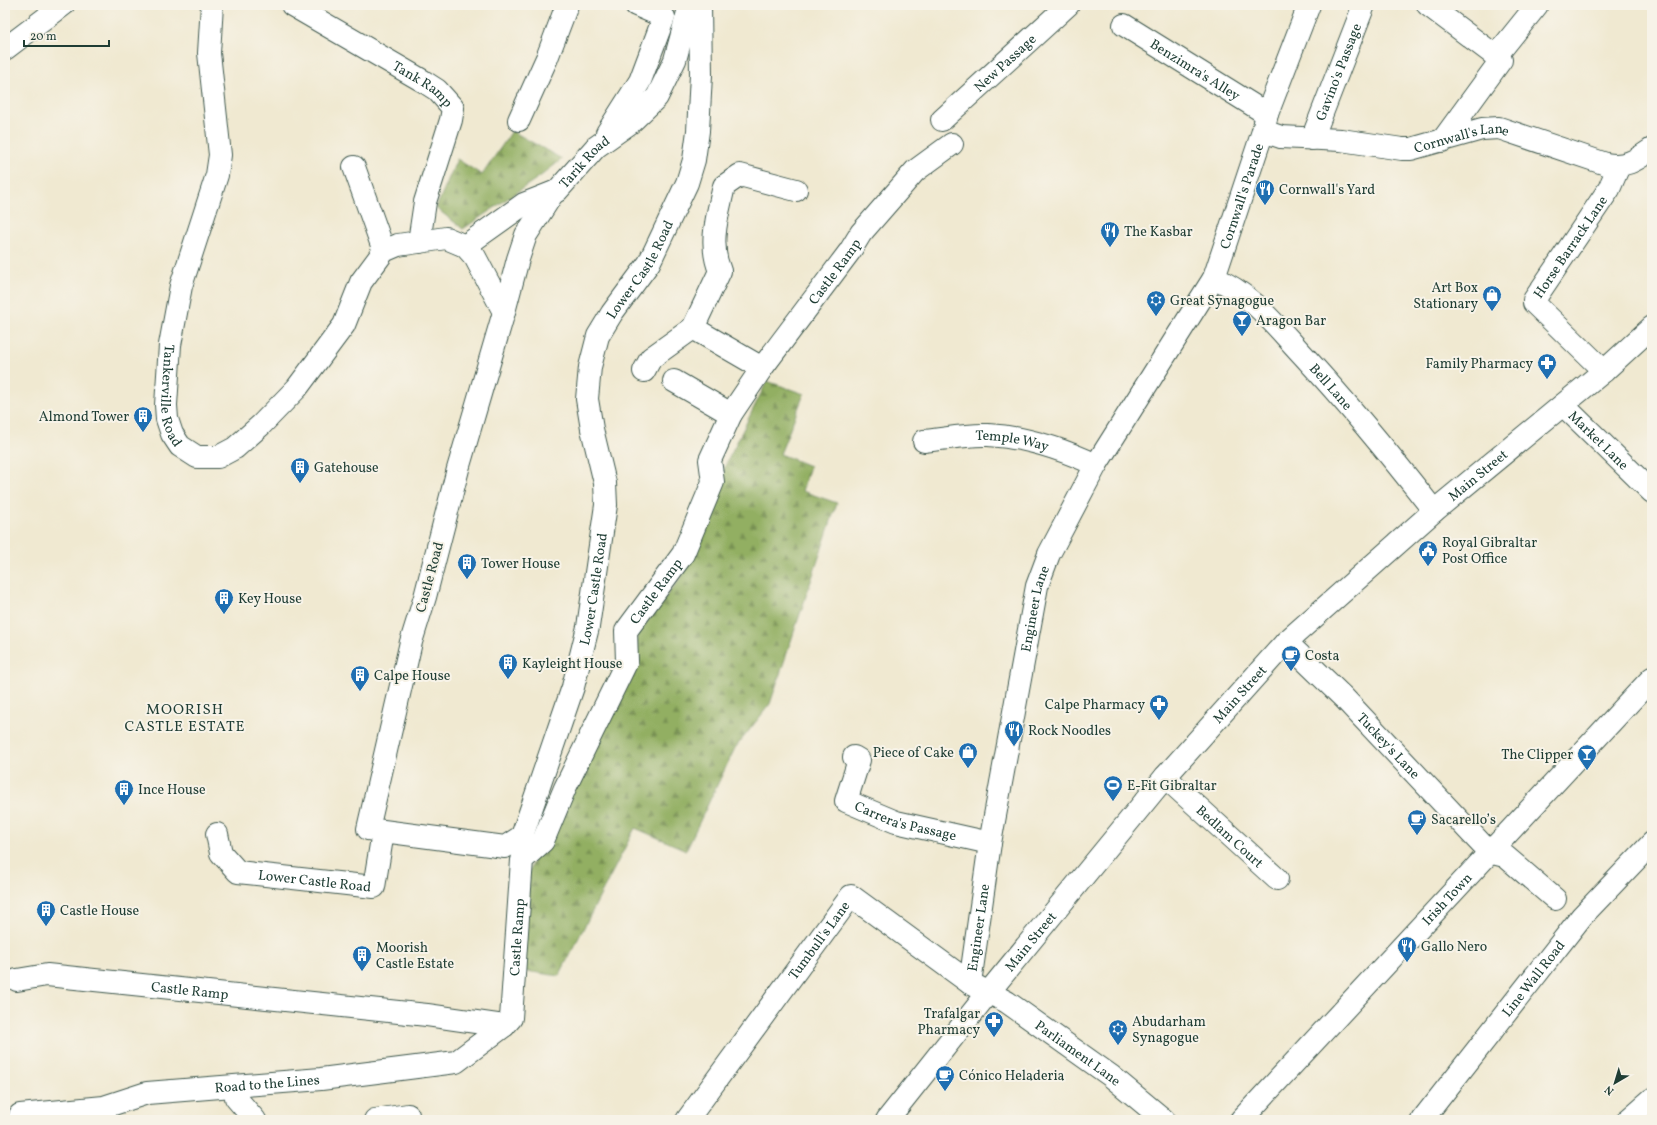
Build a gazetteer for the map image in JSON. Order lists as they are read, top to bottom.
{
  "streets": {
    "street": [
      "New Passage",
      "Benzimra's Alley",
      "Gavino's Passage",
      "Tank Ramp",
      "Cornwall's Lane",
      "Tarik Road",
      "Cornwall's Parade",
      "Horse Barrack Lane",
      "Lower Castle Road",
      "Castle Ramp",
      "Bell Lane",
      "Tankerville Road",
      "Market Lane",
      "Temple Way",
      "Main Street",
      "Castle Road",
      "Engineer Lane",
      "Tuckey's Lane",
      "Carrera's Passage",
      "Bedlam Court",
      "Irish Town",
      "Tumbull's Lane",
      "Line Wall Road",
      "Parliament Lane",
      "Road to the Lines"
    ]
  },
  "crossings": [
    ["Benzimra's Alley", "Cornwall's Lane"],
    ["Benzimra's Alley", "Cornwall's Parade"],
    ["Gavino's Passage", "Cornwall's Lane"],
    ["Cornwall's Lane", "Cornwall's Parade"],
    ["Cornwall's Lane", "Horse Barrack Lane"],
    ["Tarik Road", "Castle Road"],
    ["Cornwall's Parade", "Bell Lane"],
    ["Cornwall's Parade", "Engineer Lane"],
    ["Horse Barrack Lane", "Main Street"],
    ["Lower Castle Road", "Castle Road"],
    ["Castle Ramp", "Road to the Lines"],
    ["Bell Lane", "Main Street"],
    ["Bell Lane", "Engineer Lane"],
    ["Market Lane", "Main Street"],
    ["Temple Way", "Engineer Lane"],
    ["Main Street", "Engineer Lane"],
    ["Main Street", "Tuckey's Lane"],
    ["Main Street", "Bedlam Court"],
    ["Main Street", "Tumbull's Lane"],
    ["Main Street", "Parliament Lane"],
    ["Engineer Lane", "Carrera's Passage"],
    ["Engineer Lane", "Tumbull's Lane"],
    ["Engineer Lane", "Parliament Lane"],
    ["Tuckey's Lane", "Irish Town"],
    ["Tumbull's Lane", "Parliament Lane"]
  ],
  "districts": ["MOORISH CASTLE ESTATE"],
  "places": {
    "restaurant": [
      "Cornwall's Yard",
      "The Kasbar",
      "Rock Noodles",
      "Gallo Nero"
    ],
    "shop": ["Art Box Stationary", "Piece of Cake"],
    "synagogue": ["Great Synagogue", "Abudarham Synagogue"],
    "bar": ["Aragon Bar", "The Clipper"],
    "pharmacy": ["Family Pharmacy", "Calpe Pharmacy", "Trafalgar Pharmacy"],
    "building": [
      "Almond Tower",
      "Gatehouse",
      "Tower House",
      "Key House",
      "Kayleight House",
      "Calpe House",
      "Ince House",
      "Castle House",
      "Moorish Castle Estate"
    ],
    "public building": ["Royal Gibraltar Post Office"],
    "cafe": ["Costa", "Sacarello’s", "Cónico Heladeria"],
    "sports": ["E-Fit Gibraltar"]
  },
  "scale_bar": "20 m",
  "north": "bottom left"
}
